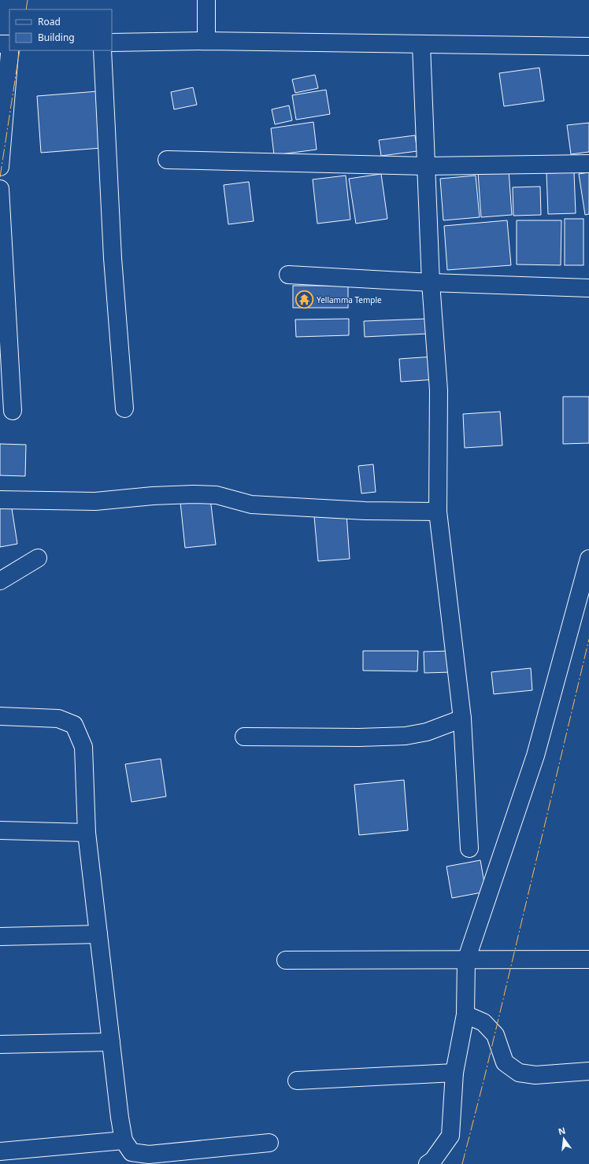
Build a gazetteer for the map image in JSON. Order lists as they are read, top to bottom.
{
  "places": {
    "temple": ["Yellamma Temple"]
  },
  "legend": ["Road", "Building"],
  "north": "top"
}
